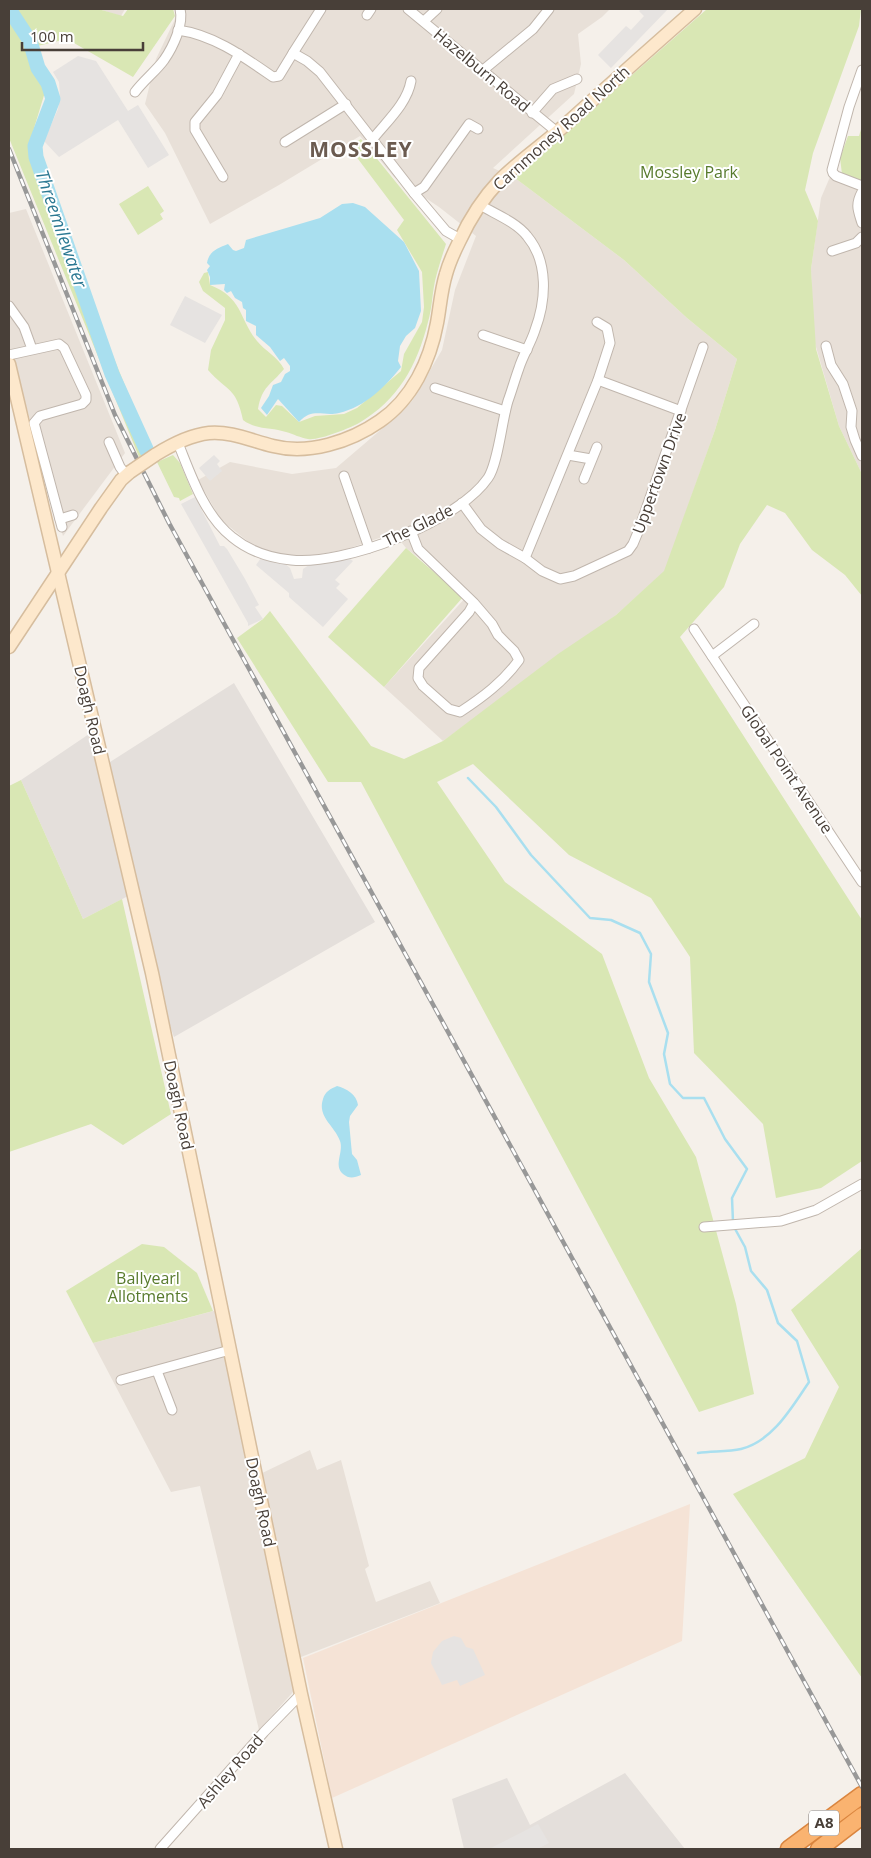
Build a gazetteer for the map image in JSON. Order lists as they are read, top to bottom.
{
  "streets": {
    "highway": ["A8"],
    "main road": ["Carnmoney Road North", "Doagh Road"],
    "street": [
      "Hazelburn Road",
      "Uppertown Drive",
      "The Glade",
      "Global Point Avenue",
      "Ashley Road"
    ]
  },
  "crossings": [
    ["Hazelburn Road", "Carnmoney Road North"],
    ["Carnmoney Road North", "The Glade"],
    ["Carnmoney Road North", "Doagh Road"],
    ["Uppertown Drive", "The Glade"],
    ["Doagh Road", "Ashley Road"]
  ],
  "districts": ["MOSSLEY"],
  "water": ["Threemilewater"],
  "parks": ["Mossley Park", "Ballyearl Allotments"],
  "scale_bar": "100 m"
}
